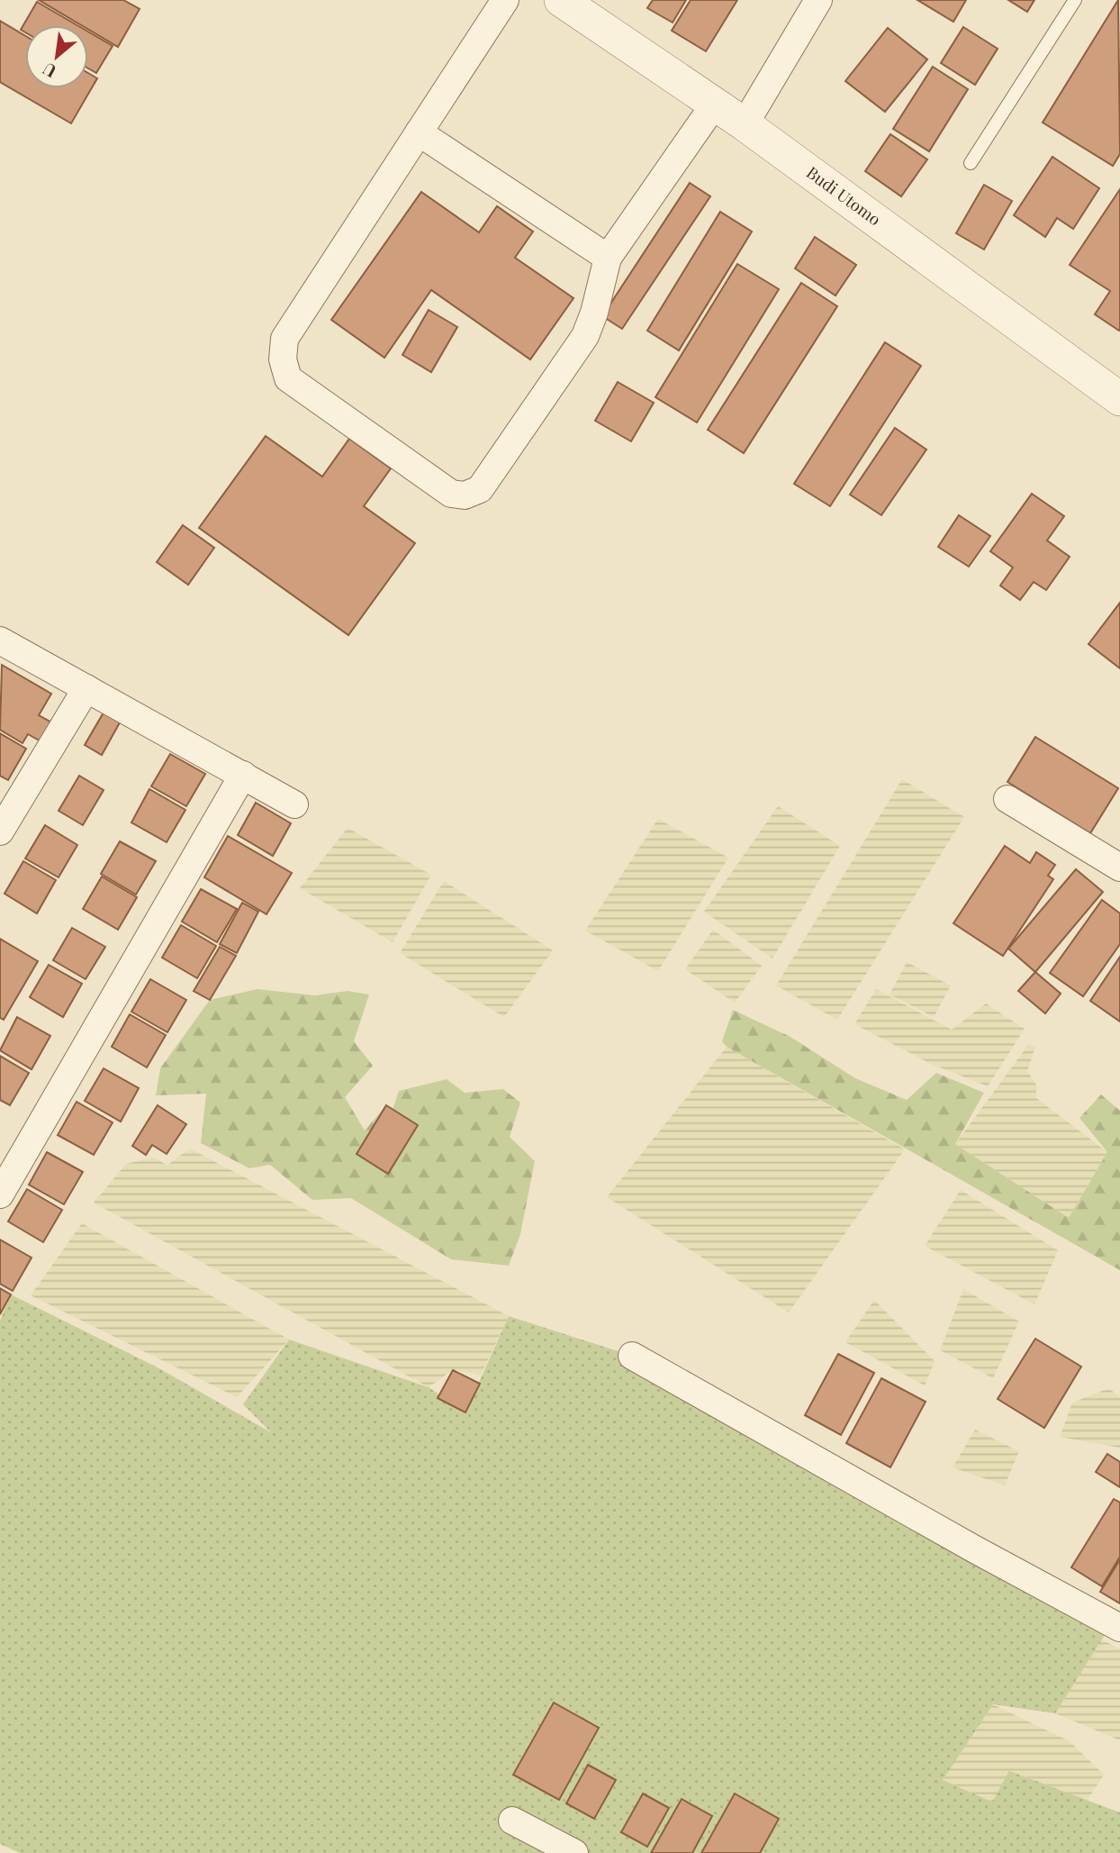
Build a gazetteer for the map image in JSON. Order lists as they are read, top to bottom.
{
  "streets": {
    "street": ["Budi Utomo"]
  },
  "north": "bottom left"
}
